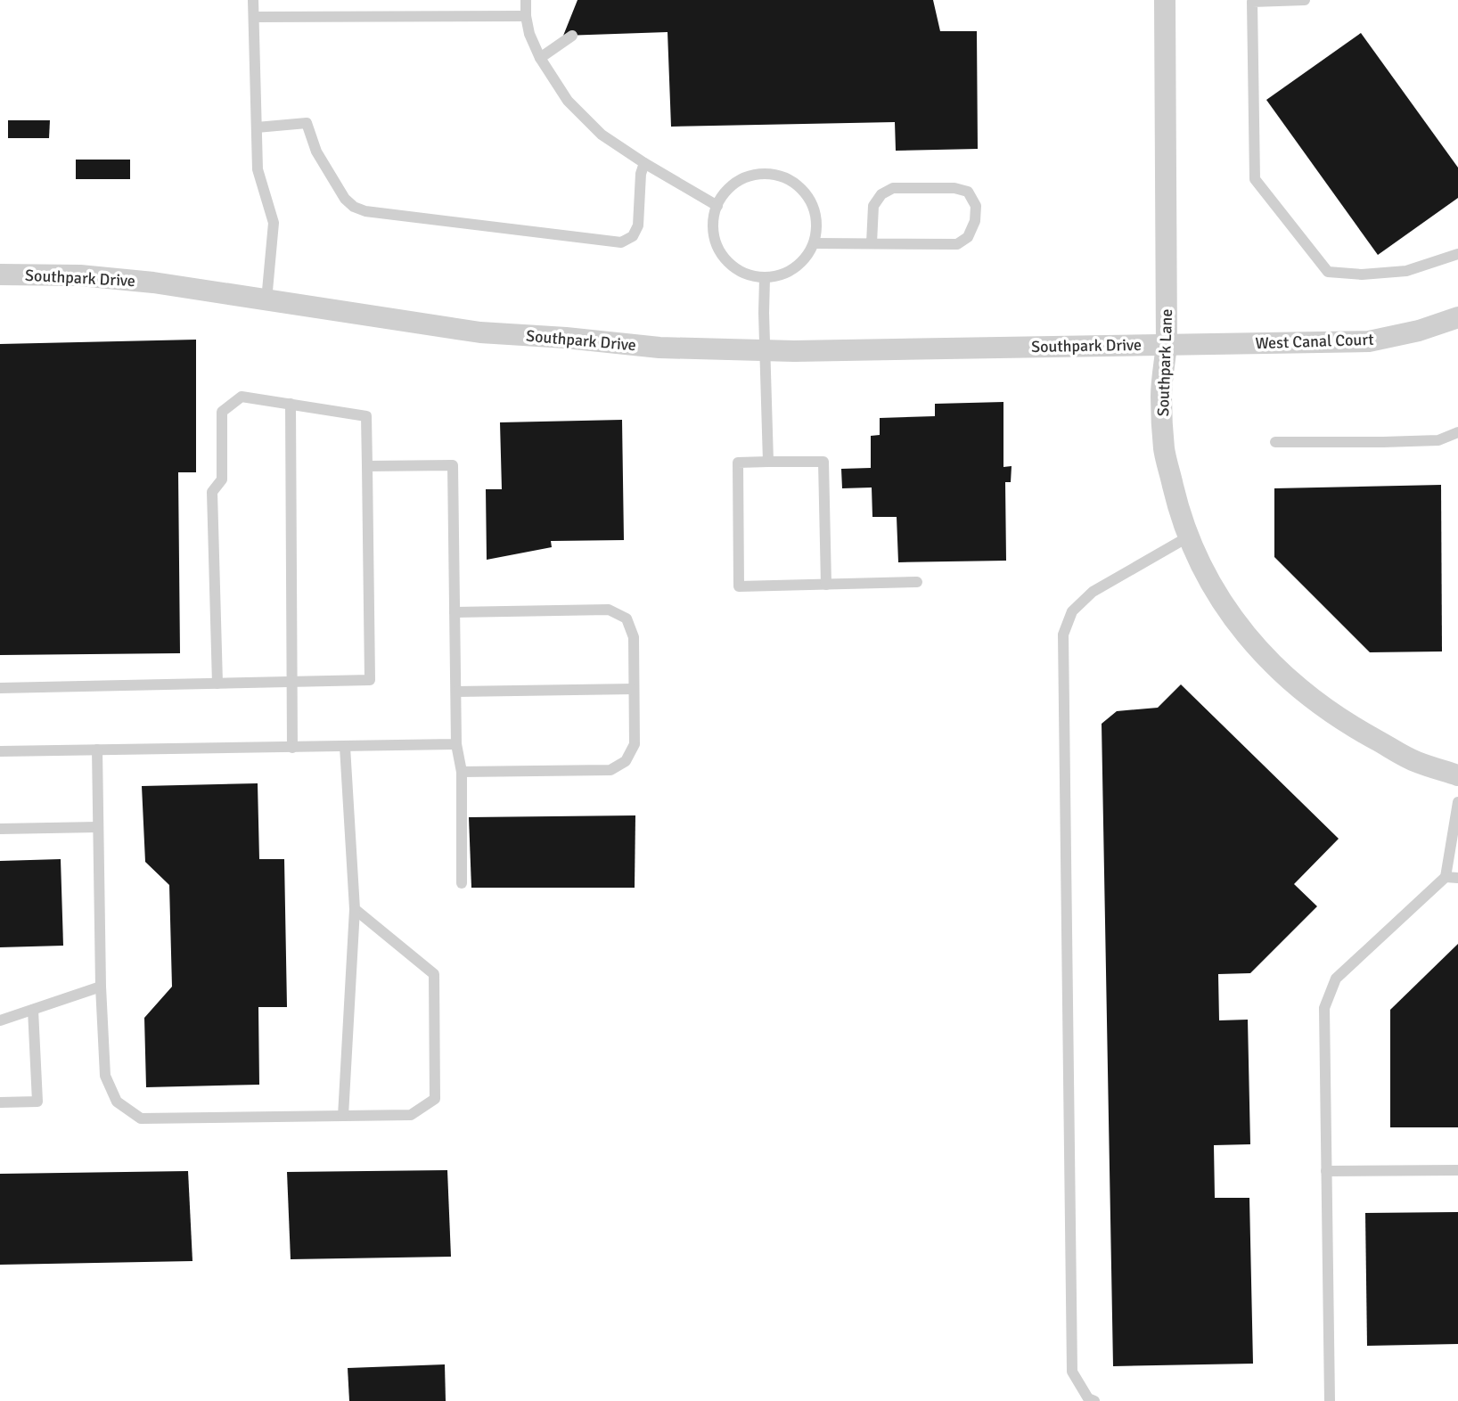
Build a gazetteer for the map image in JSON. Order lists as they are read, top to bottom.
{
  "streets": {
    "street": ["Southpark Drive", "West Canal Court", "Southpark Lane"]
  },
  "crossings": [
    ["Southpark Drive", "West Canal Court"],
    ["Southpark Drive", "Southpark Lane"],
    ["West Canal Court", "Southpark Lane"]
  ]
}
